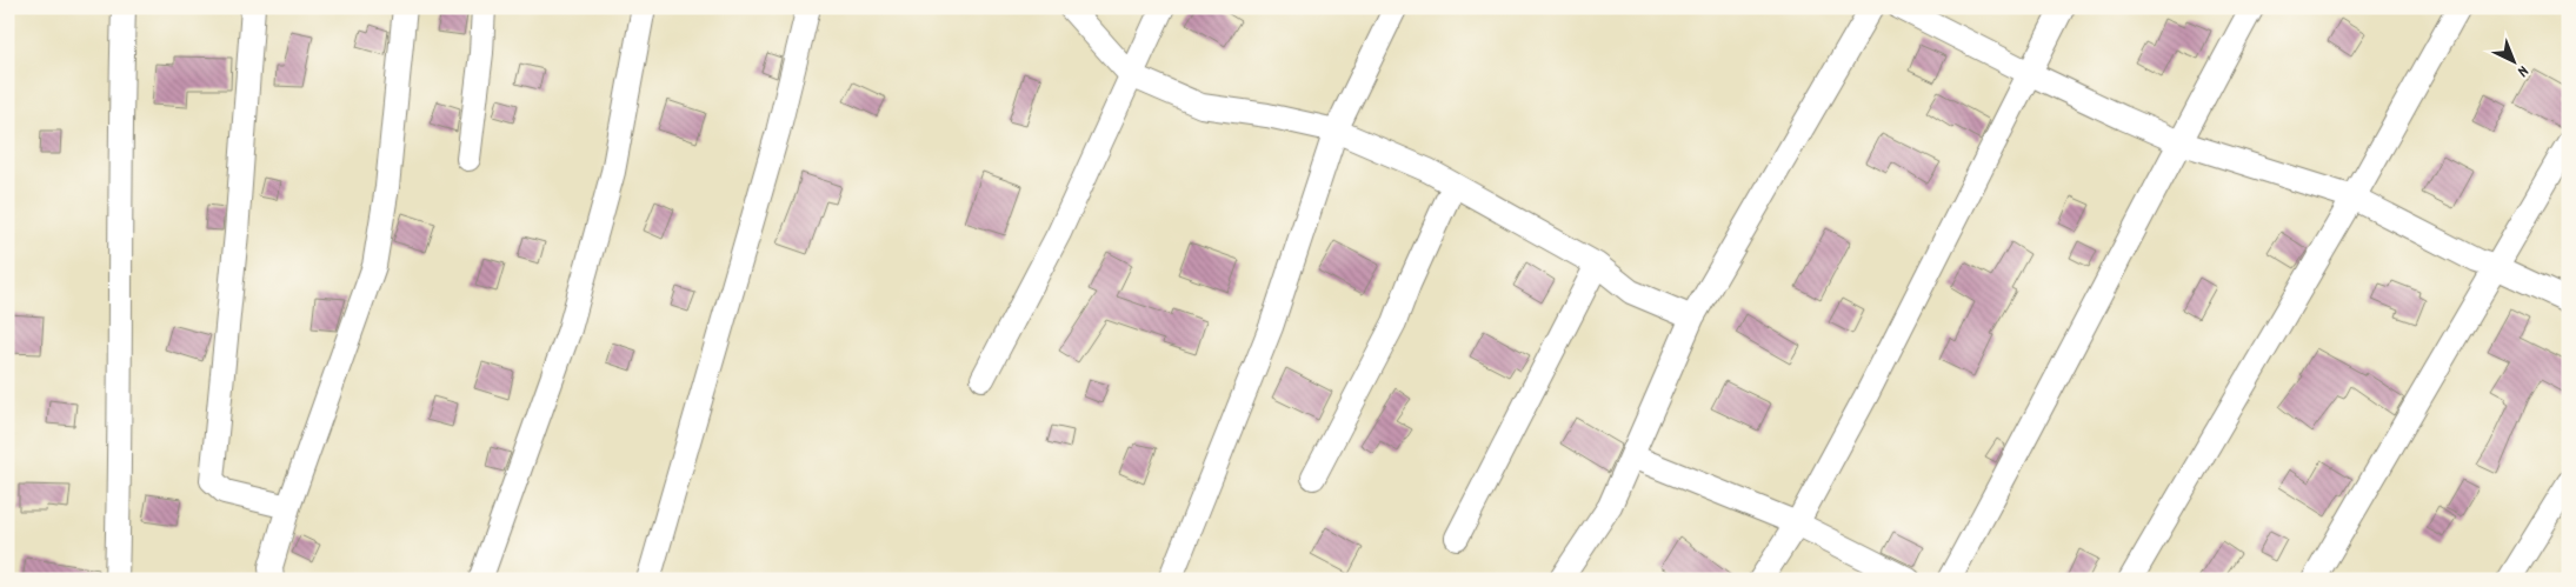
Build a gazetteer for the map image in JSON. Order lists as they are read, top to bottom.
{
  "north": "bottom right"
}
